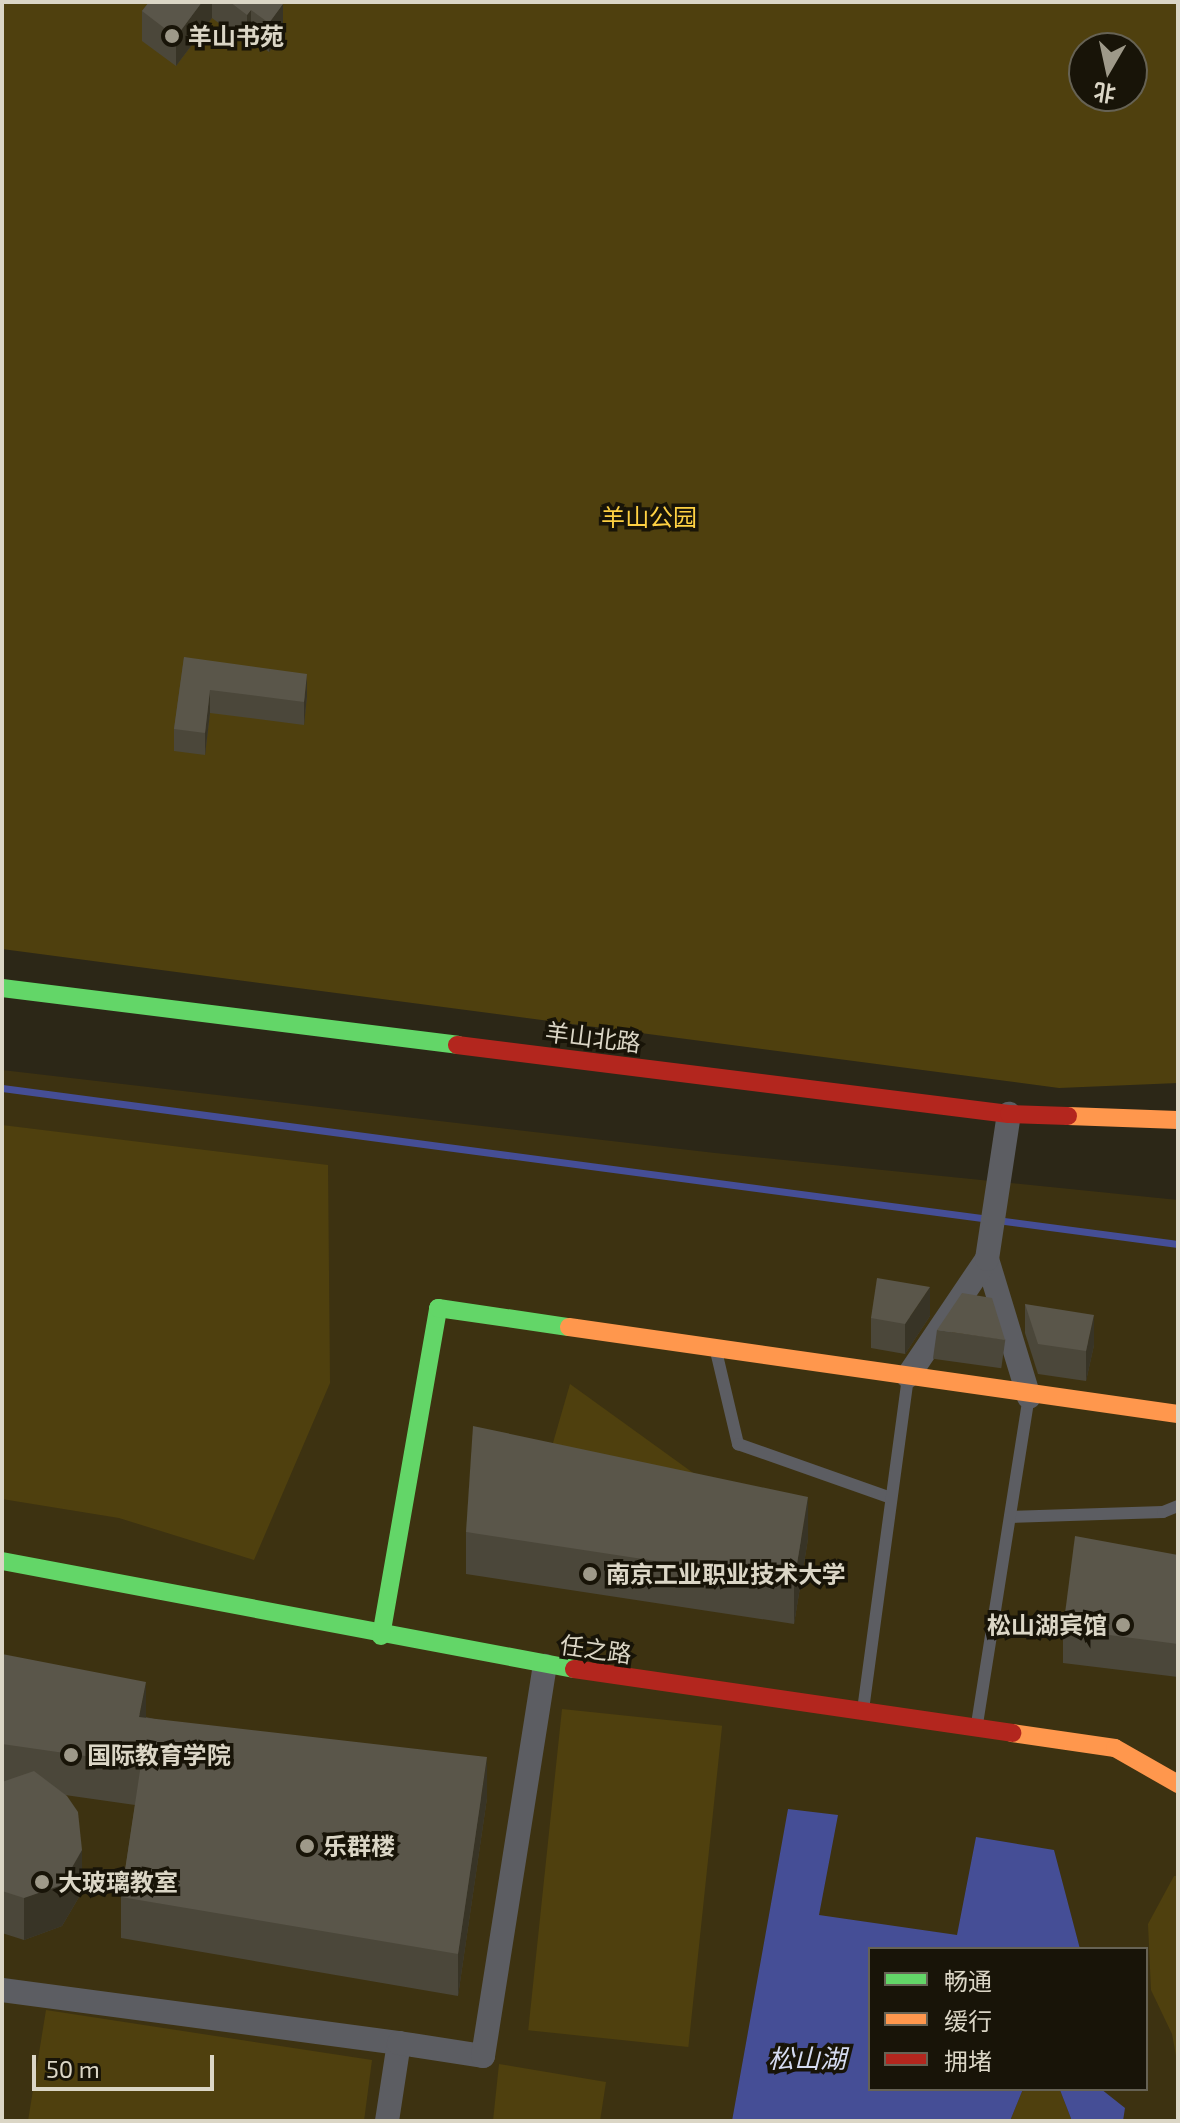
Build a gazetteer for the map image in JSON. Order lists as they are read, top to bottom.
{
  "streets": {
    "street": ["羊山北路", "任之路"]
  },
  "water": ["松山湖"],
  "parks": ["羊山公园"],
  "places": [
    "羊山书苑",
    "南京工业职业技术大学",
    "松山湖宾馆",
    "国际教育学院",
    "乐群楼",
    "大玻璃教室"
  ],
  "legend": ["畅通", "缓行", "拥堵"],
  "scale_bar": "50 m",
  "north": "bottom"
}
